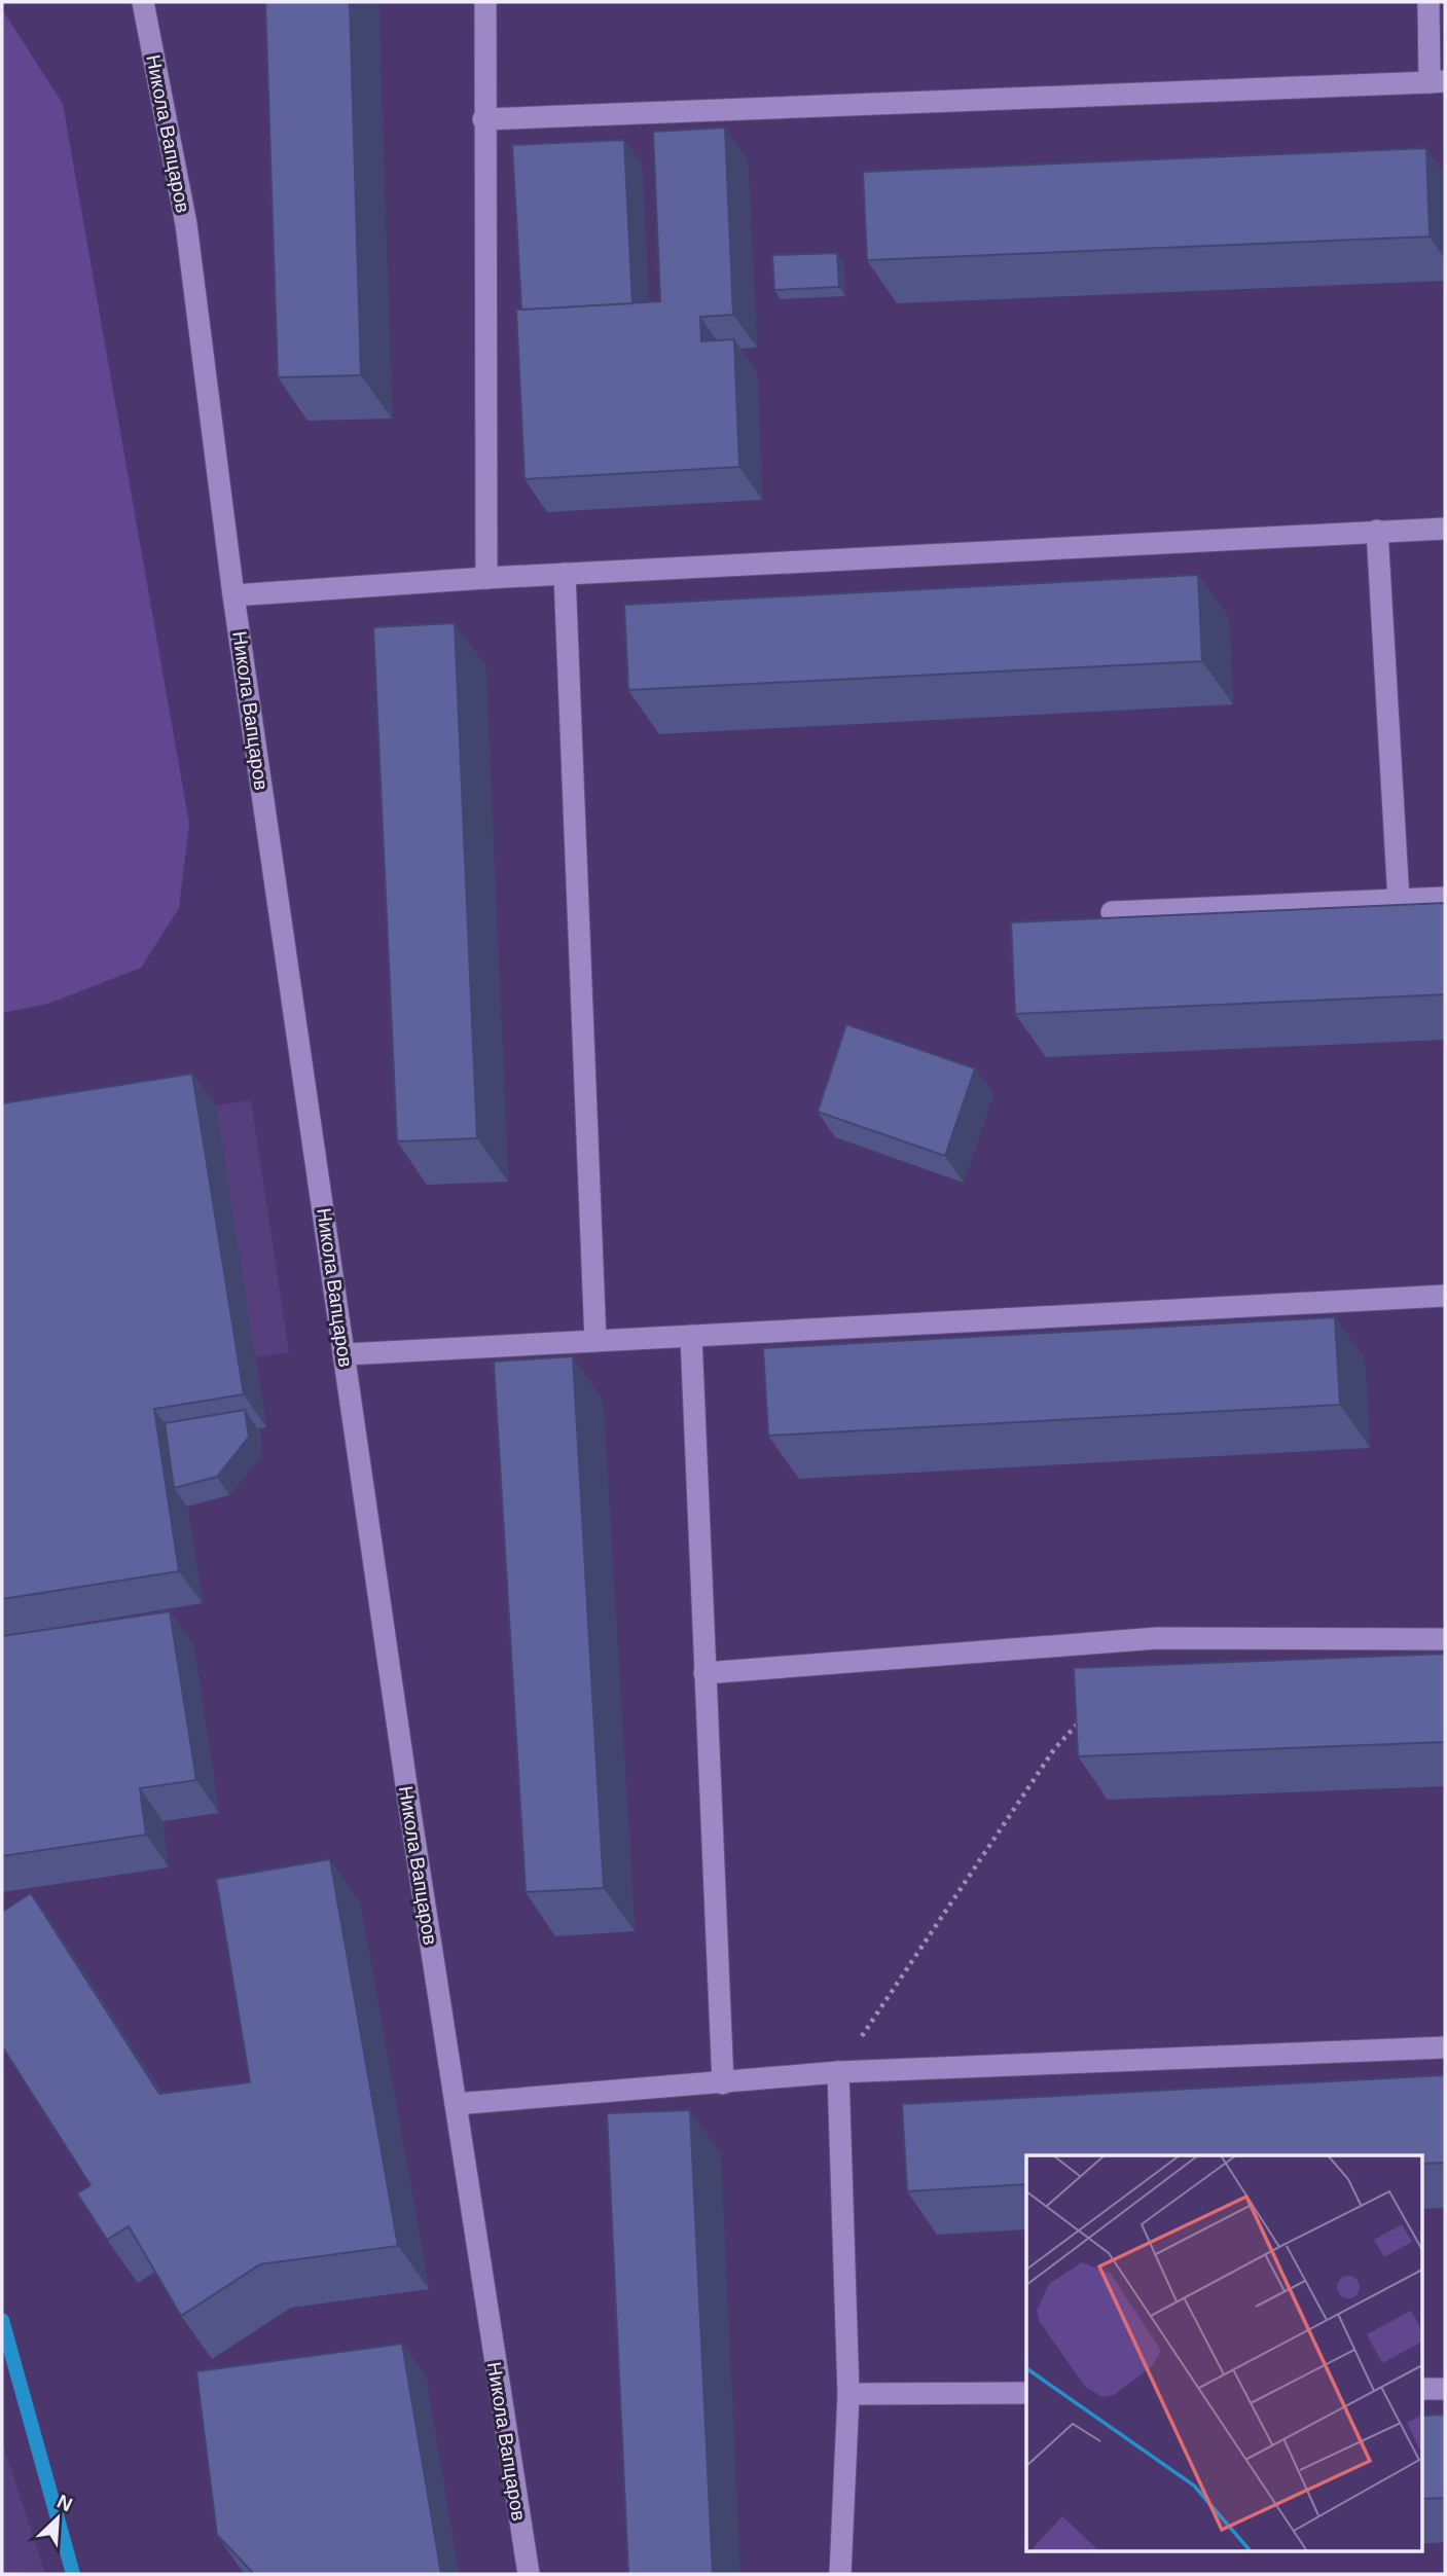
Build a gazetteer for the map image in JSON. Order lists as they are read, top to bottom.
{
  "streets": {
    "street": ["Никола Вапцаров"]
  },
  "north": "top right"
}
